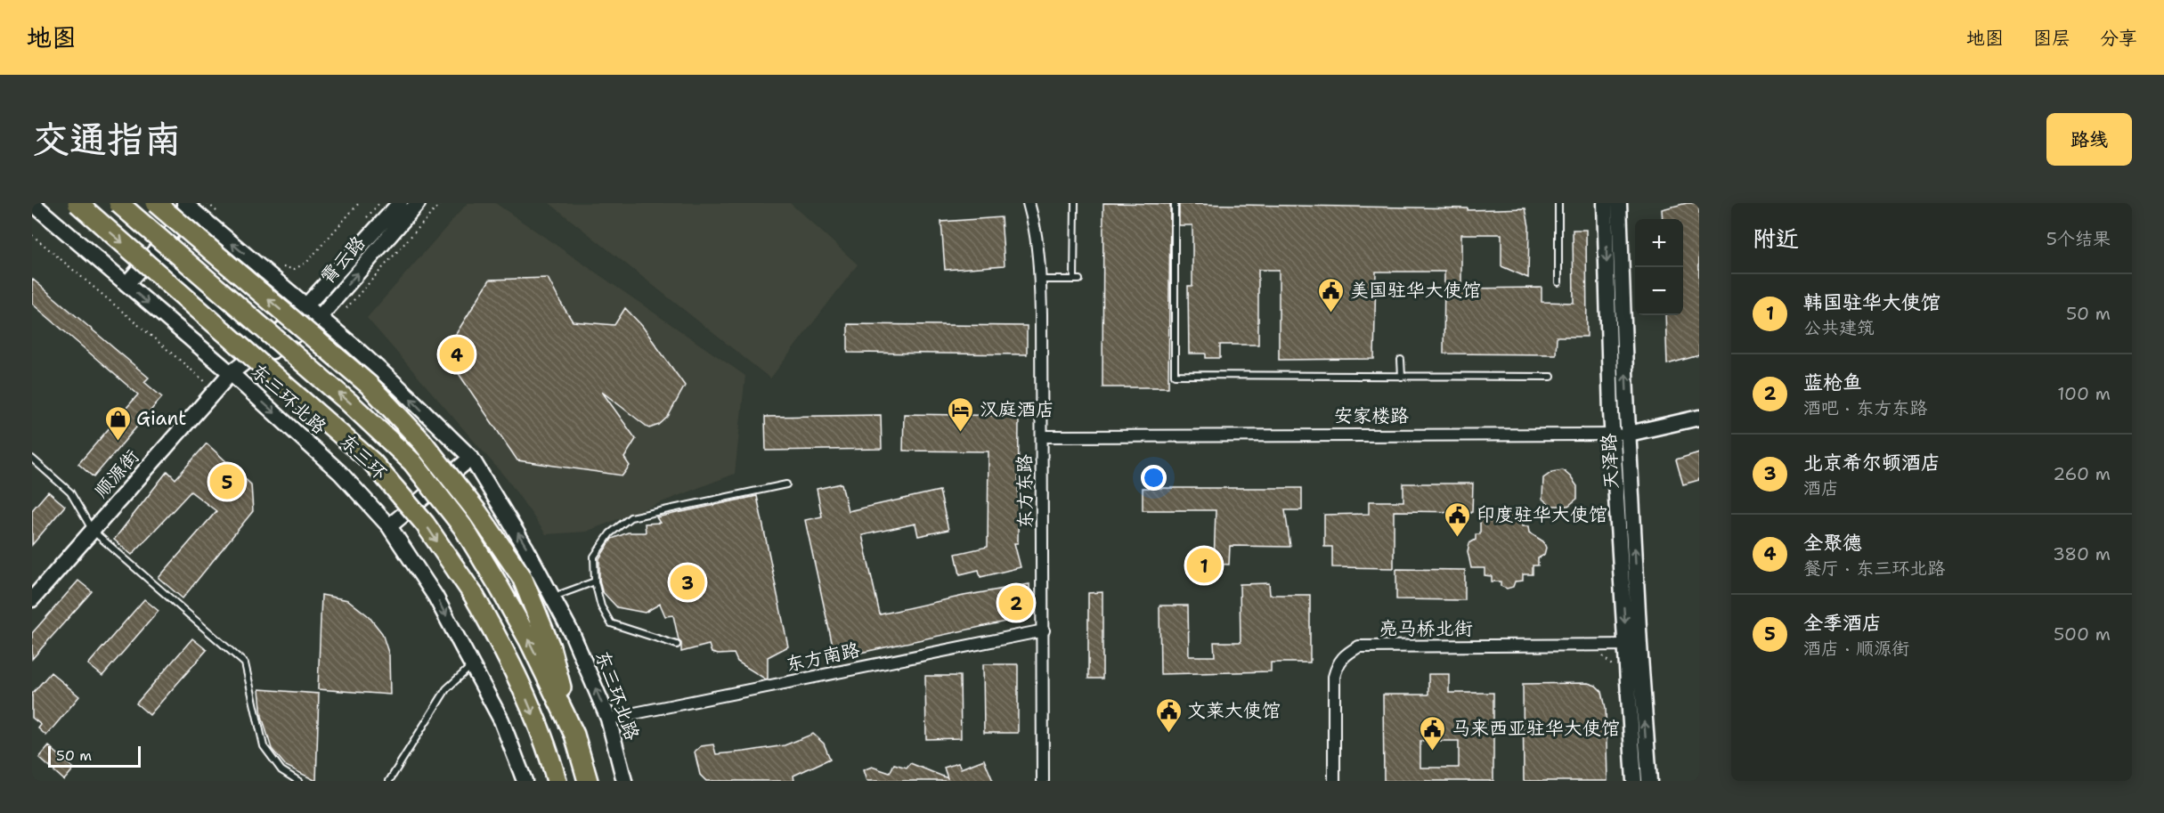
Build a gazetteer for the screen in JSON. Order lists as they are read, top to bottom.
{
  "streets": {
    "highway": ["东三环"],
    "street": [
      "霄云路",
      "东三环北路",
      "安家楼路",
      "天泽路",
      "顺源街",
      "东方东路",
      "亮马桥北街",
      "东方南路"
    ]
  },
  "crossings": [
    ["霄云路", "东三环北路"],
    ["东三环北路", "顺源街"],
    ["东三环北路", "东方南路"],
    ["安家楼路", "天泽路"],
    ["安家楼路", "东方东路"],
    ["天泽路", "亮马桥北街"],
    ["东方东路", "东方南路"]
  ],
  "places": {
    "public building": [
      "美国驻华大使馆",
      "印度驻华大使馆",
      "文莱大使馆",
      "马来西亚驻华大使馆"
    ],
    "hotel": ["汉庭酒店"],
    "shop": ["Giant"]
  },
  "scale_bar": "50 m",
  "page": {
    "header": "地图",
    "nav": ["地图", "图层", "分享"],
    "buttons": "路线",
    "title": "交通指南",
    "heading": ["附近", "5个结果"],
    "map_buttons": ["+", "−"],
    "list": [
      {
        "mark": "1",
        "name": "韩国驻华大使馆",
        "note": "公共建筑",
        "value": "50 m"
      },
      {
        "mark": "2",
        "name": "蓝枪鱼",
        "note": "酒吧 · 东方东路",
        "value": "100 m"
      },
      {
        "mark": "3",
        "name": "北京希尔顿酒店",
        "note": "酒店",
        "value": "260 m"
      },
      {
        "mark": "4",
        "name": "全聚德",
        "note": "餐厅 · 东三环北路",
        "value": "380 m"
      },
      {
        "mark": "5",
        "name": "全季酒店",
        "note": "酒店 · 顺源街",
        "value": "500 m"
      }
    ],
    "pins": [
      "4",
      "5",
      "1",
      "3",
      "2"
    ],
    "scale": "50 m"
  }
}
